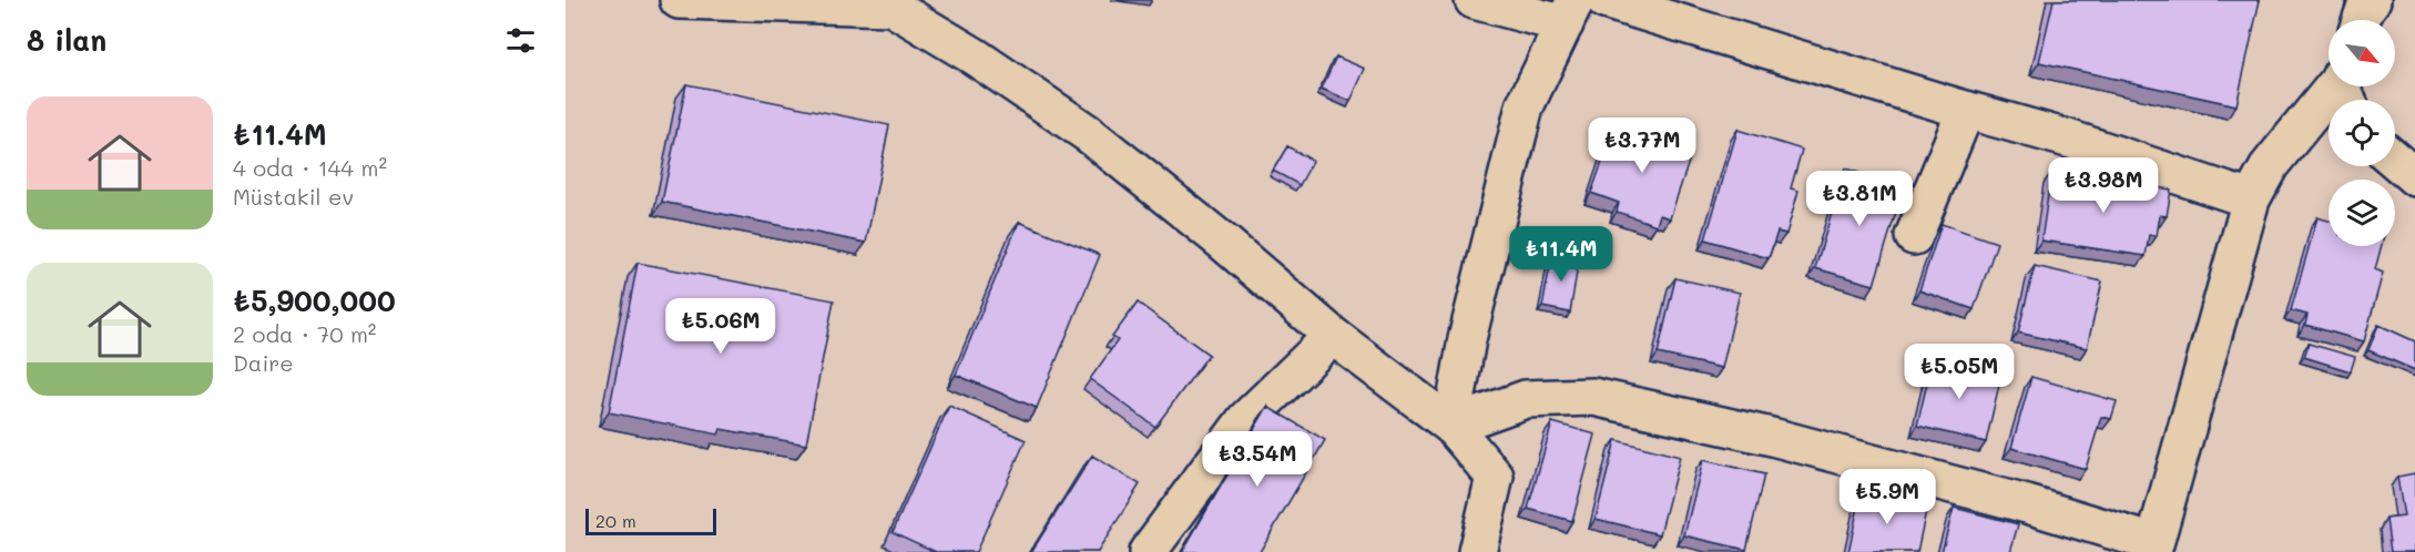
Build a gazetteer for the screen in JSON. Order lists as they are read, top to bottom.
{
  "scale_bar": "20 m",
  "north": "bottom right",
  "page": {
    "heading": "8 ilan",
    "list": [
      {
        "name": "₺11.4M",
        "note": "4 oda · 144 m² · Müstakil ev"
      },
      {
        "name": "₺5,900,000",
        "note": "2 oda · 70 m² · Daire"
      }
    ],
    "price": [
      "₺3.77M",
      "₺3.98M",
      "₺3.81M",
      "₺11.4M",
      "₺5.06M",
      "₺5.05M",
      "₺3.54M",
      "₺5.9M"
    ],
    "scale": "20 m"
  }
}
